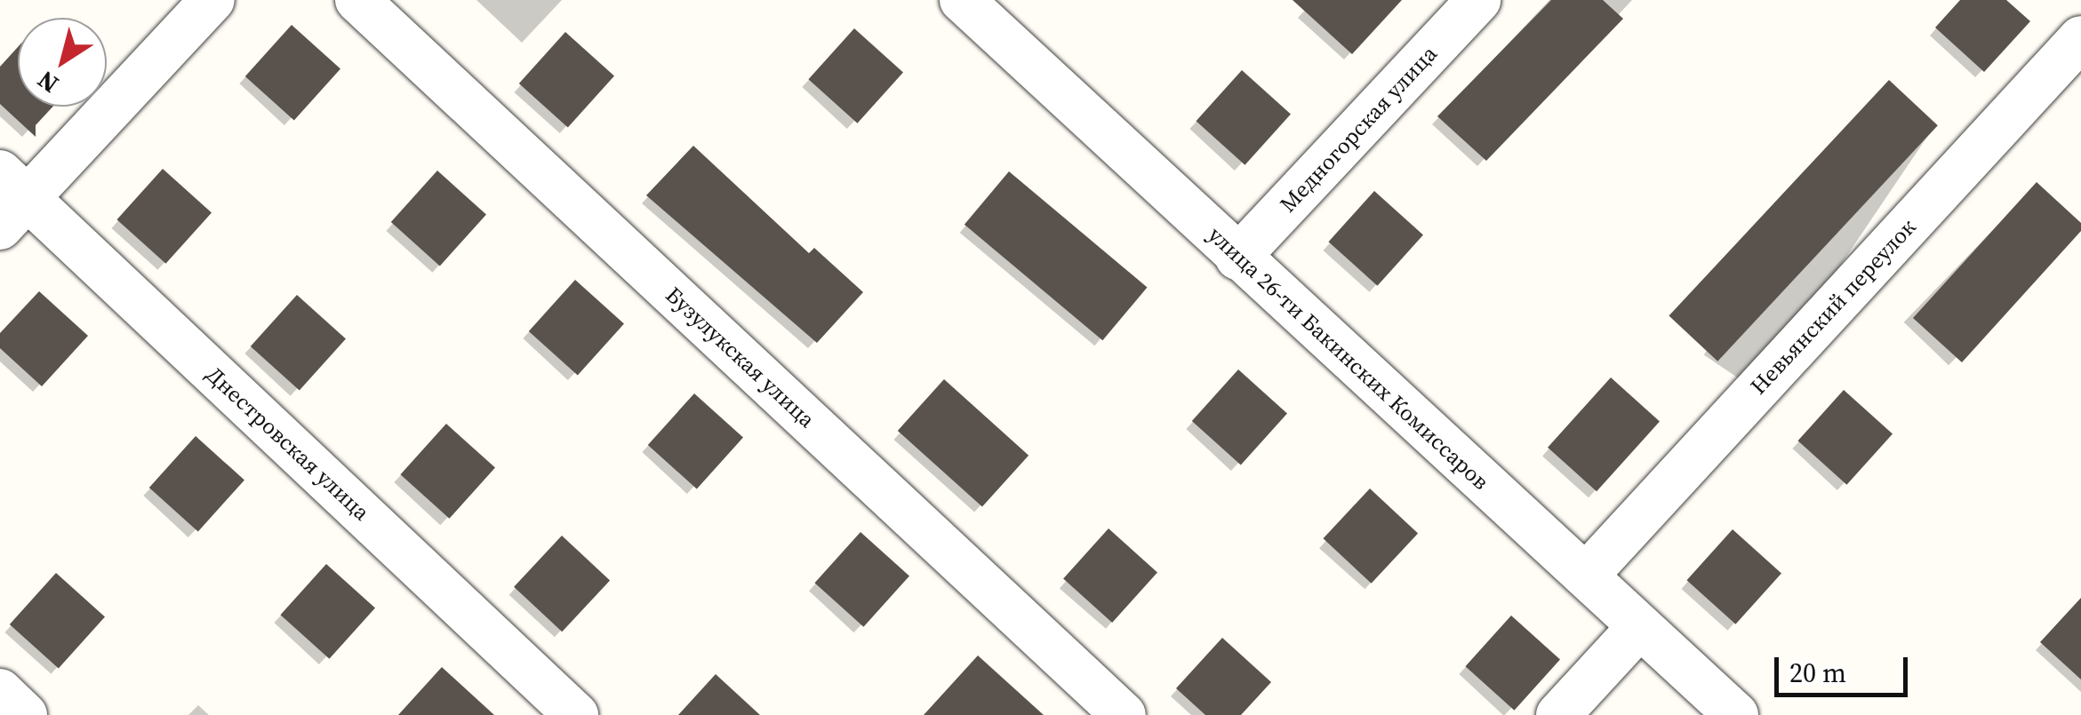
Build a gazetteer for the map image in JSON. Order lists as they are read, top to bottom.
{
  "streets": {
    "street": [
      "Медногорская улица",
      "Невьянский переулок",
      "Бузулукская улица",
      "улица 26-ти Бакинских Комиссаров",
      "Днестровская улица"
    ]
  },
  "crossings": [
    ["Медногорская улица", "улица 26-ти Бакинских Комиссаров"],
    ["Невьянский переулок", "улица 26-ти Бакинских Комиссаров"]
  ],
  "scale_bar": "20 m",
  "north": "bottom left"
}
